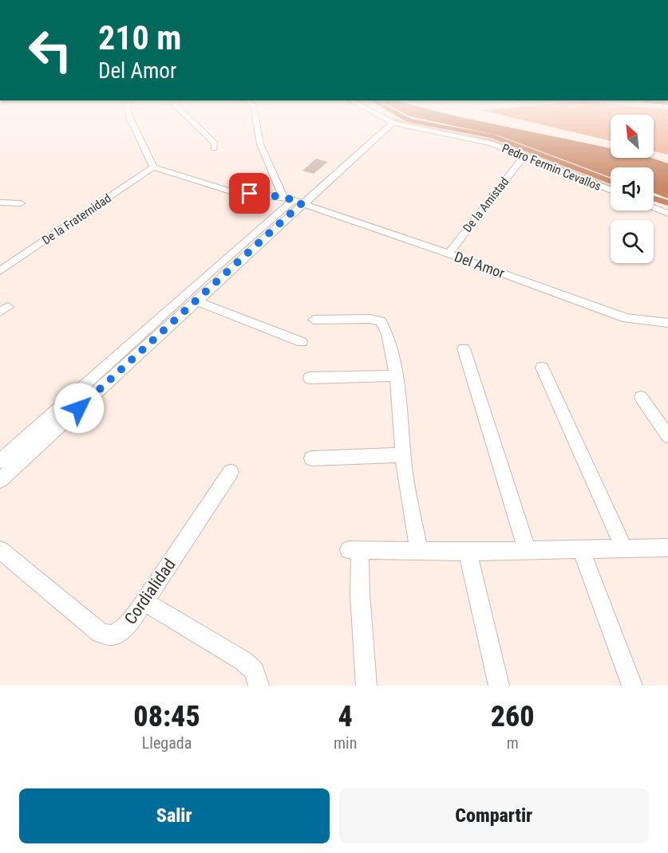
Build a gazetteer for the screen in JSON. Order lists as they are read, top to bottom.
{
  "streets": {
    "street": [
      "Pedro Fermin Cevallos",
      "De la Amistad",
      "De la Fraternidad",
      "Del Amor",
      "Cordialidad"
    ]
  },
  "crossings": [
    ["Pedro Fermin Cevallos", "De la Amistad"],
    ["De la Amistad", "Del Amor"],
    ["De la Fraternidad", "Del Amor"]
  ],
  "north": "top left",
  "page": {
    "turn": ["210 m", "Del Amor"],
    "eta": [
      "08:45",
      "Llegada",
      "4",
      "min",
      "260",
      "m"
    ],
    "buttons": ["Salir", "Compartir"]
  }
}
